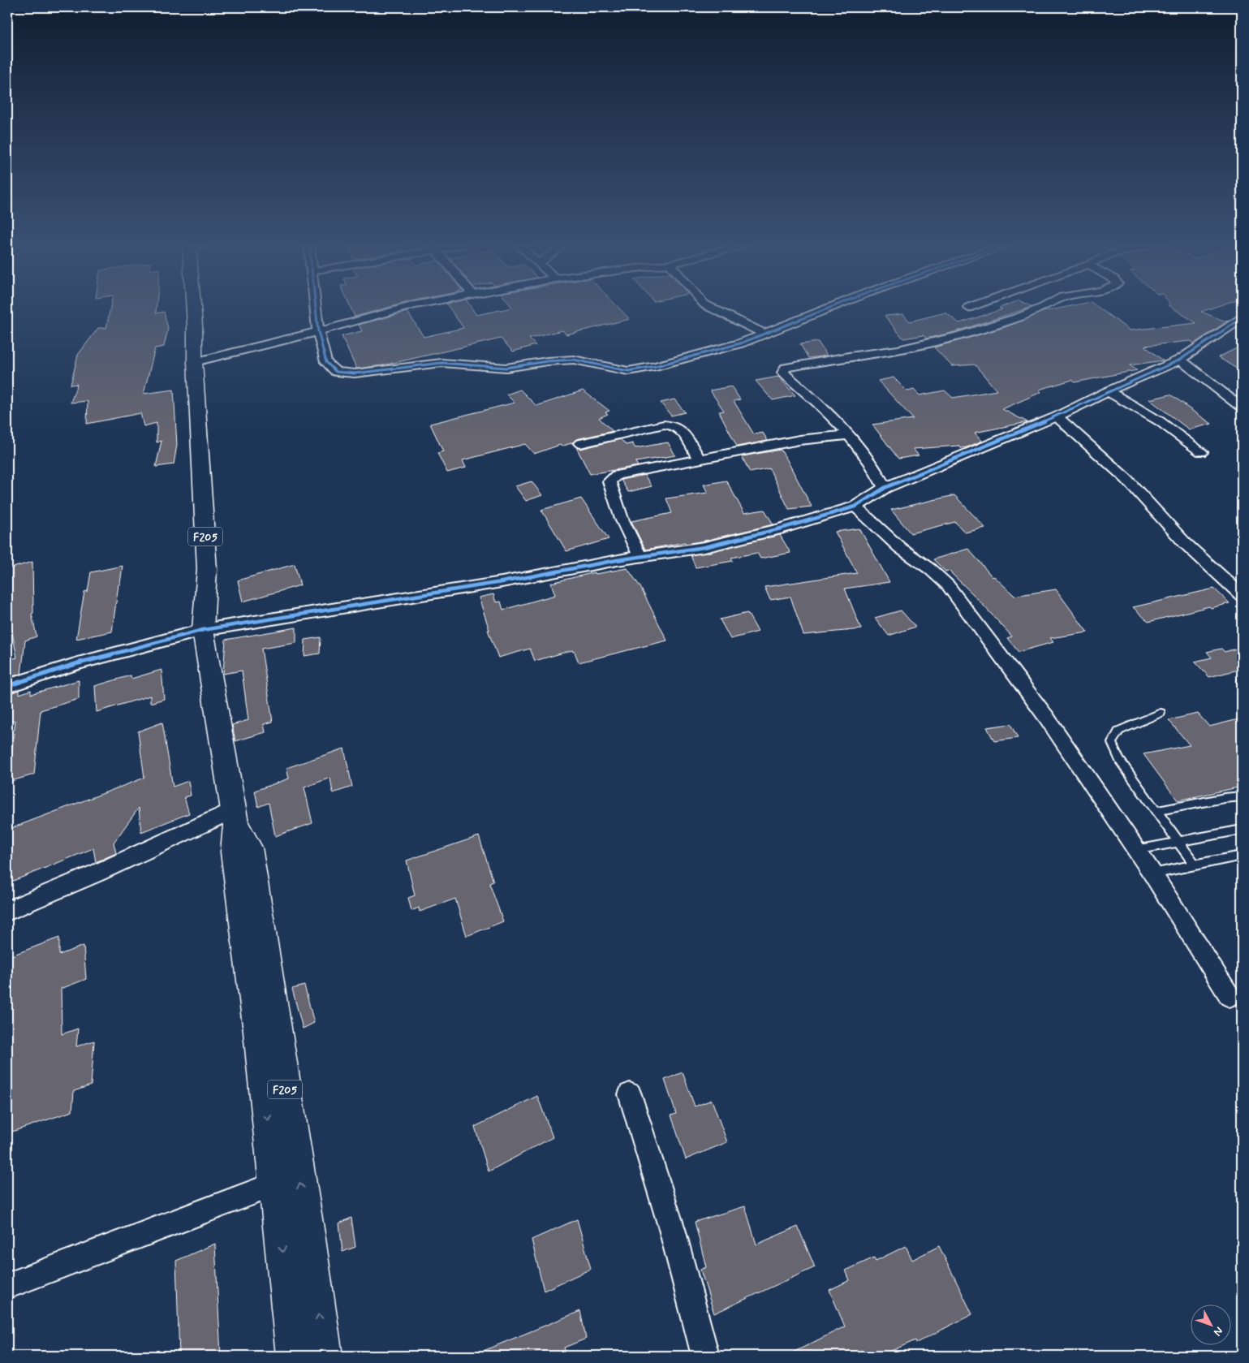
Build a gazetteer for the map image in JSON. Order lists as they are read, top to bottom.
{
  "streets": {
    "main road": ["F205"]
  },
  "north": "bottom right"
}
